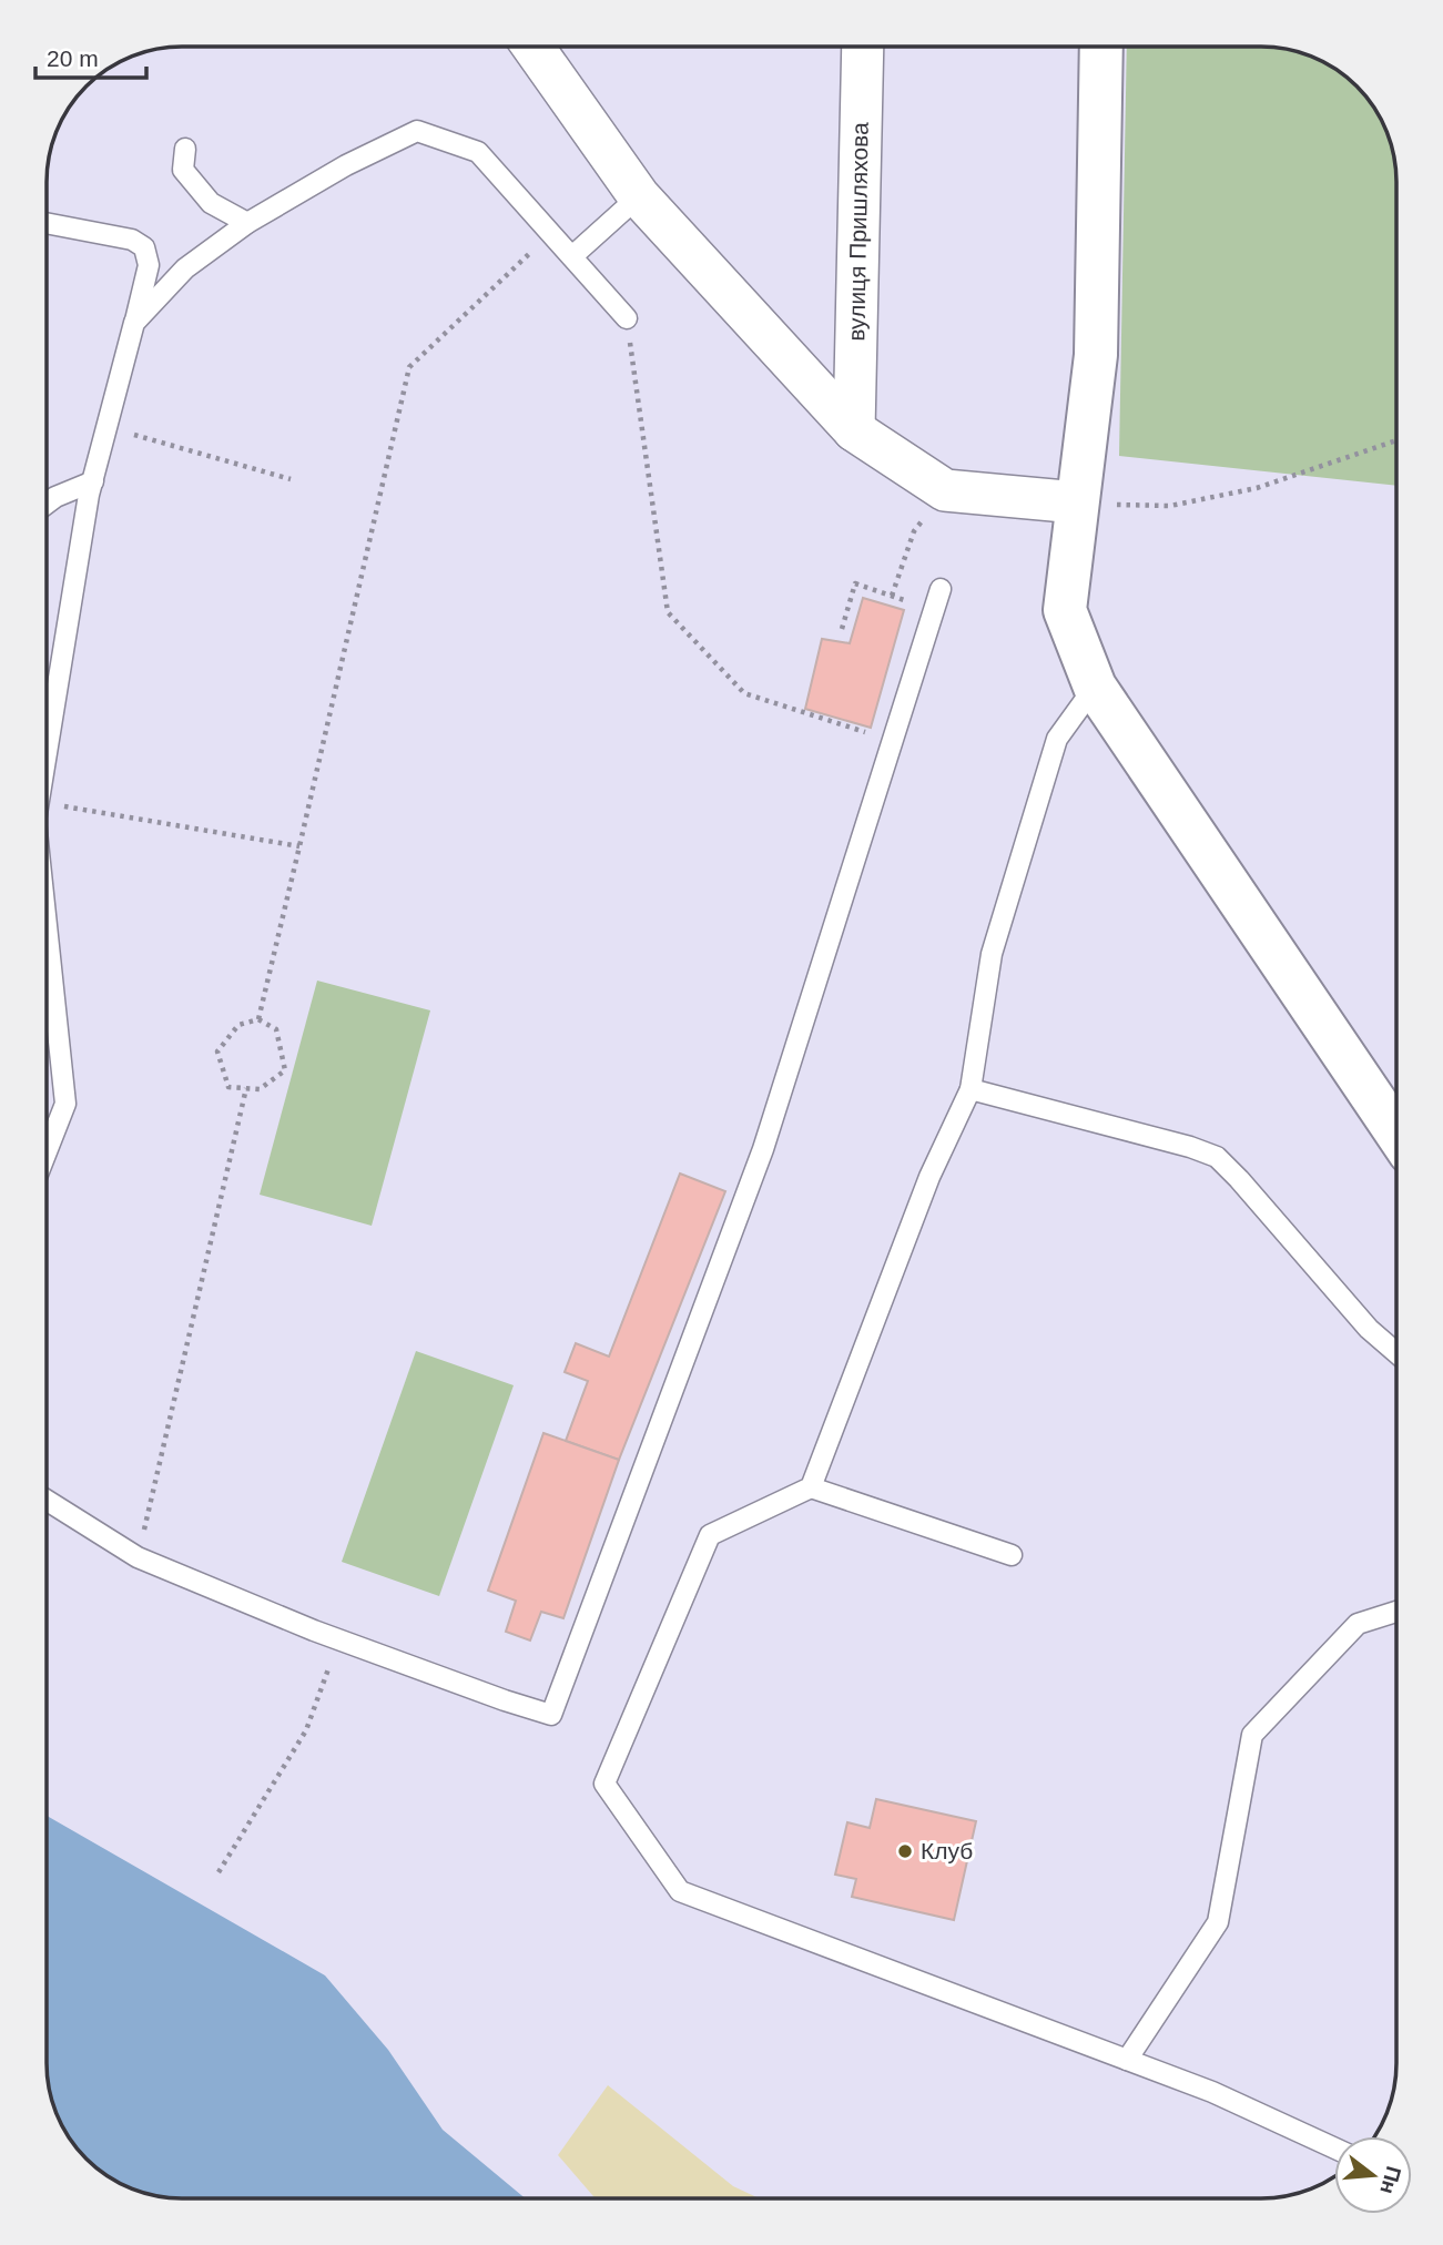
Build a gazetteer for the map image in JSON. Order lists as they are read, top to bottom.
{
  "streets": {
    "street": ["вулиця Пришляхова"]
  },
  "places": ["Клуб"],
  "scale_bar": "20 m",
  "north": "right"
}
